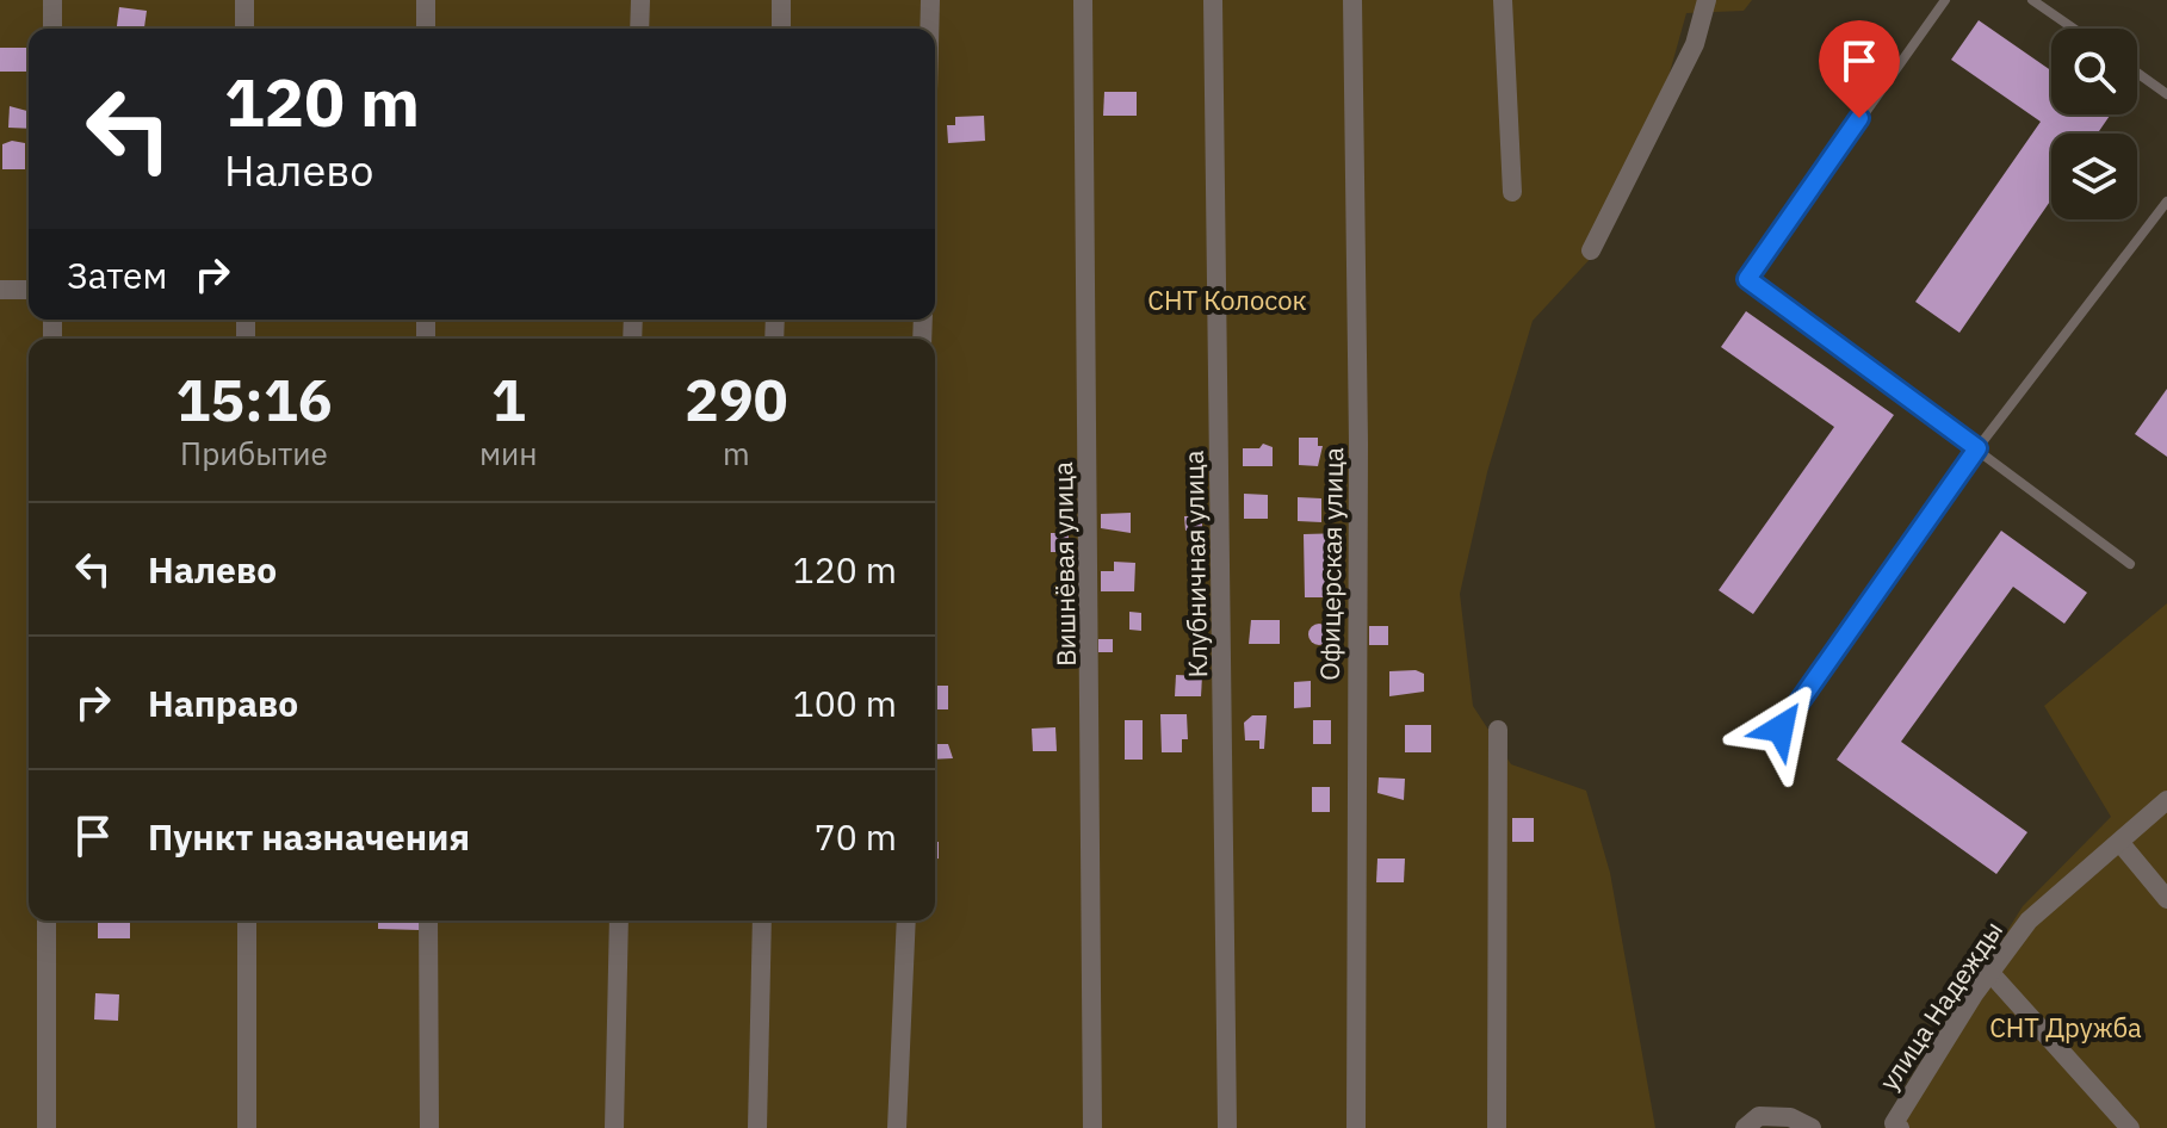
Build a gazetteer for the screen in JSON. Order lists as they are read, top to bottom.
{
  "streets": {
    "street": [
      "Вишнёвая улица",
      "Клубничная улица",
      "Офицерская улица",
      "улица Надежды"
    ]
  },
  "parks": ["СНТ Колосок", "СНТ Дружба"],
  "page": {
    "turn": ["120 m", "Налево"],
    "then": "Затем",
    "eta": [
      "15:16",
      "Прибытие",
      "1",
      "мин",
      "290",
      "m"
    ],
    "list": [
      {
        "name": "Налево",
        "value": "120 m"
      },
      {
        "name": "Направо",
        "value": "100 m"
      },
      {
        "name": "Пункт назначения",
        "value": "70 m"
      }
    ]
  }
}
